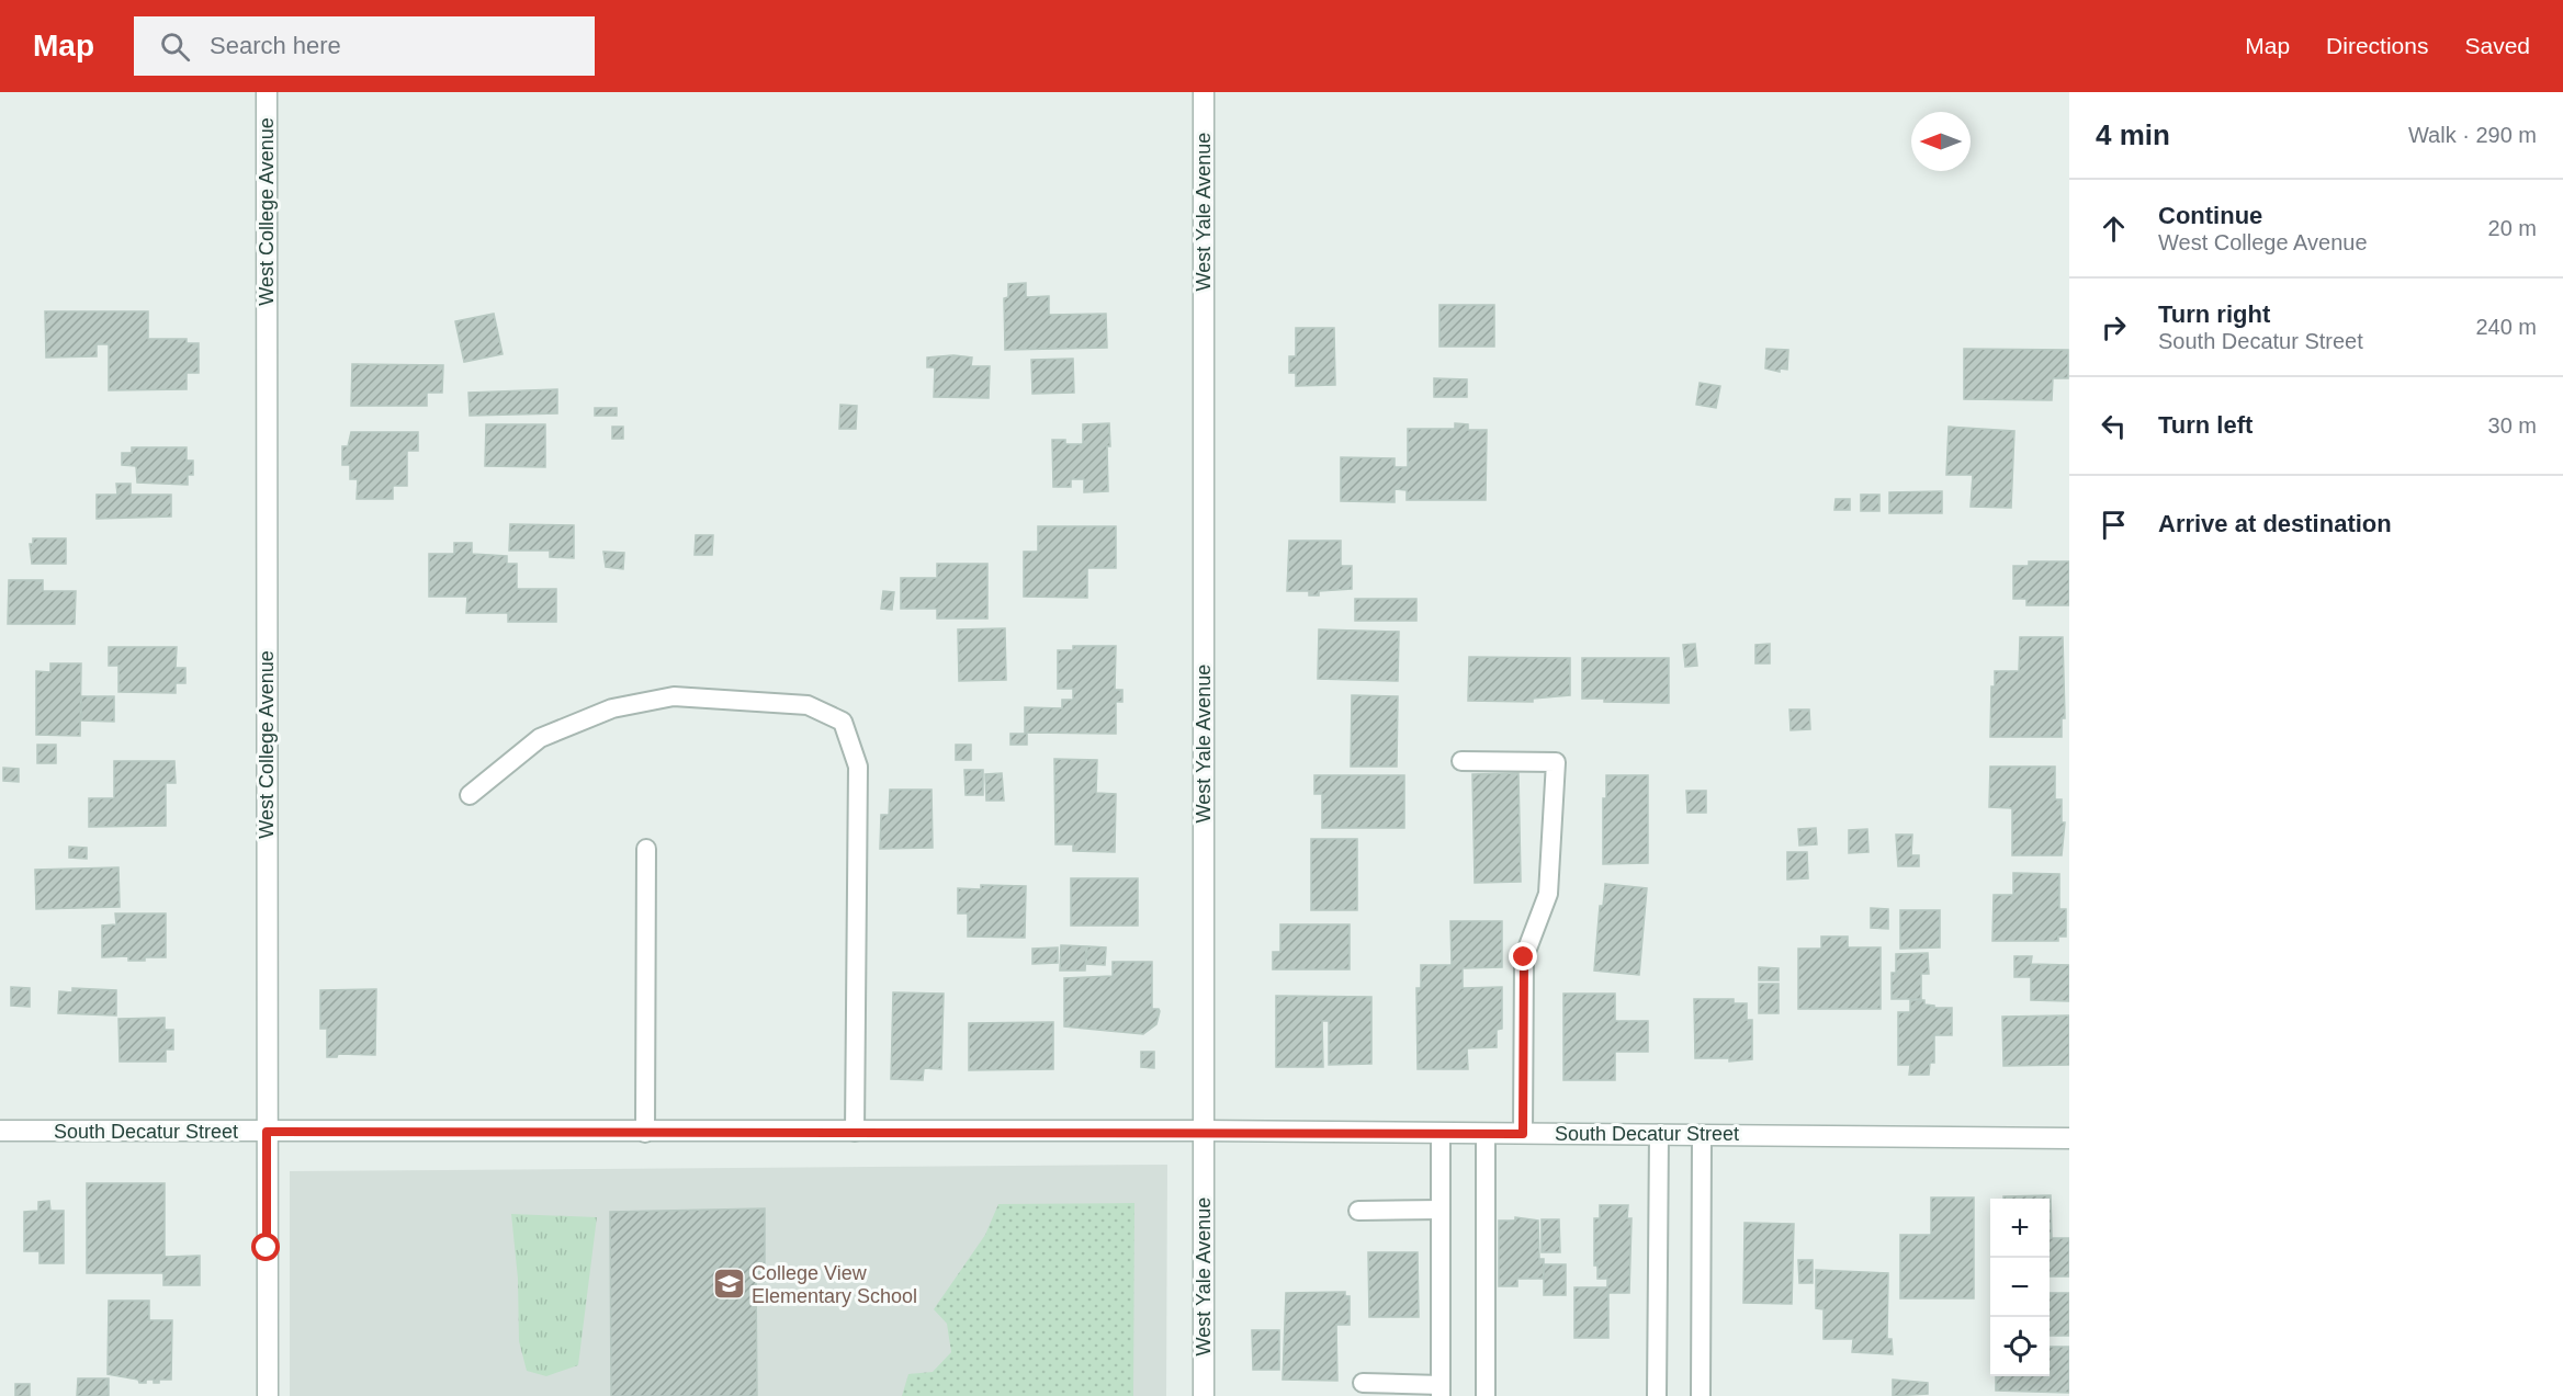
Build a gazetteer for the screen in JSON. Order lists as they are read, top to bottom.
{
  "streets": {
    "street": ["West College Avenue", "West Yale Avenue", "South Decatur Street"]
  },
  "crossings": [
    ["West College Avenue", "South Decatur Street"],
    ["West Yale Avenue", "South Decatur Street"]
  ],
  "places": {
    "school or university": ["College View Elementary School"]
  },
  "north": "left",
  "page": {
    "header": "Map",
    "search": "Search here",
    "nav": ["Map", "Directions", "Saved"],
    "heading": ["4 min", "Walk · 290 m"],
    "list": [
      ["Continue", "West College Avenue", "20 m"],
      ["Turn right", "South Decatur Street", "240 m"],
      ["Turn left", "30 m"],
      "Arrive at destination"
    ],
    "map_buttons": ["+", "−"]
  }
}
